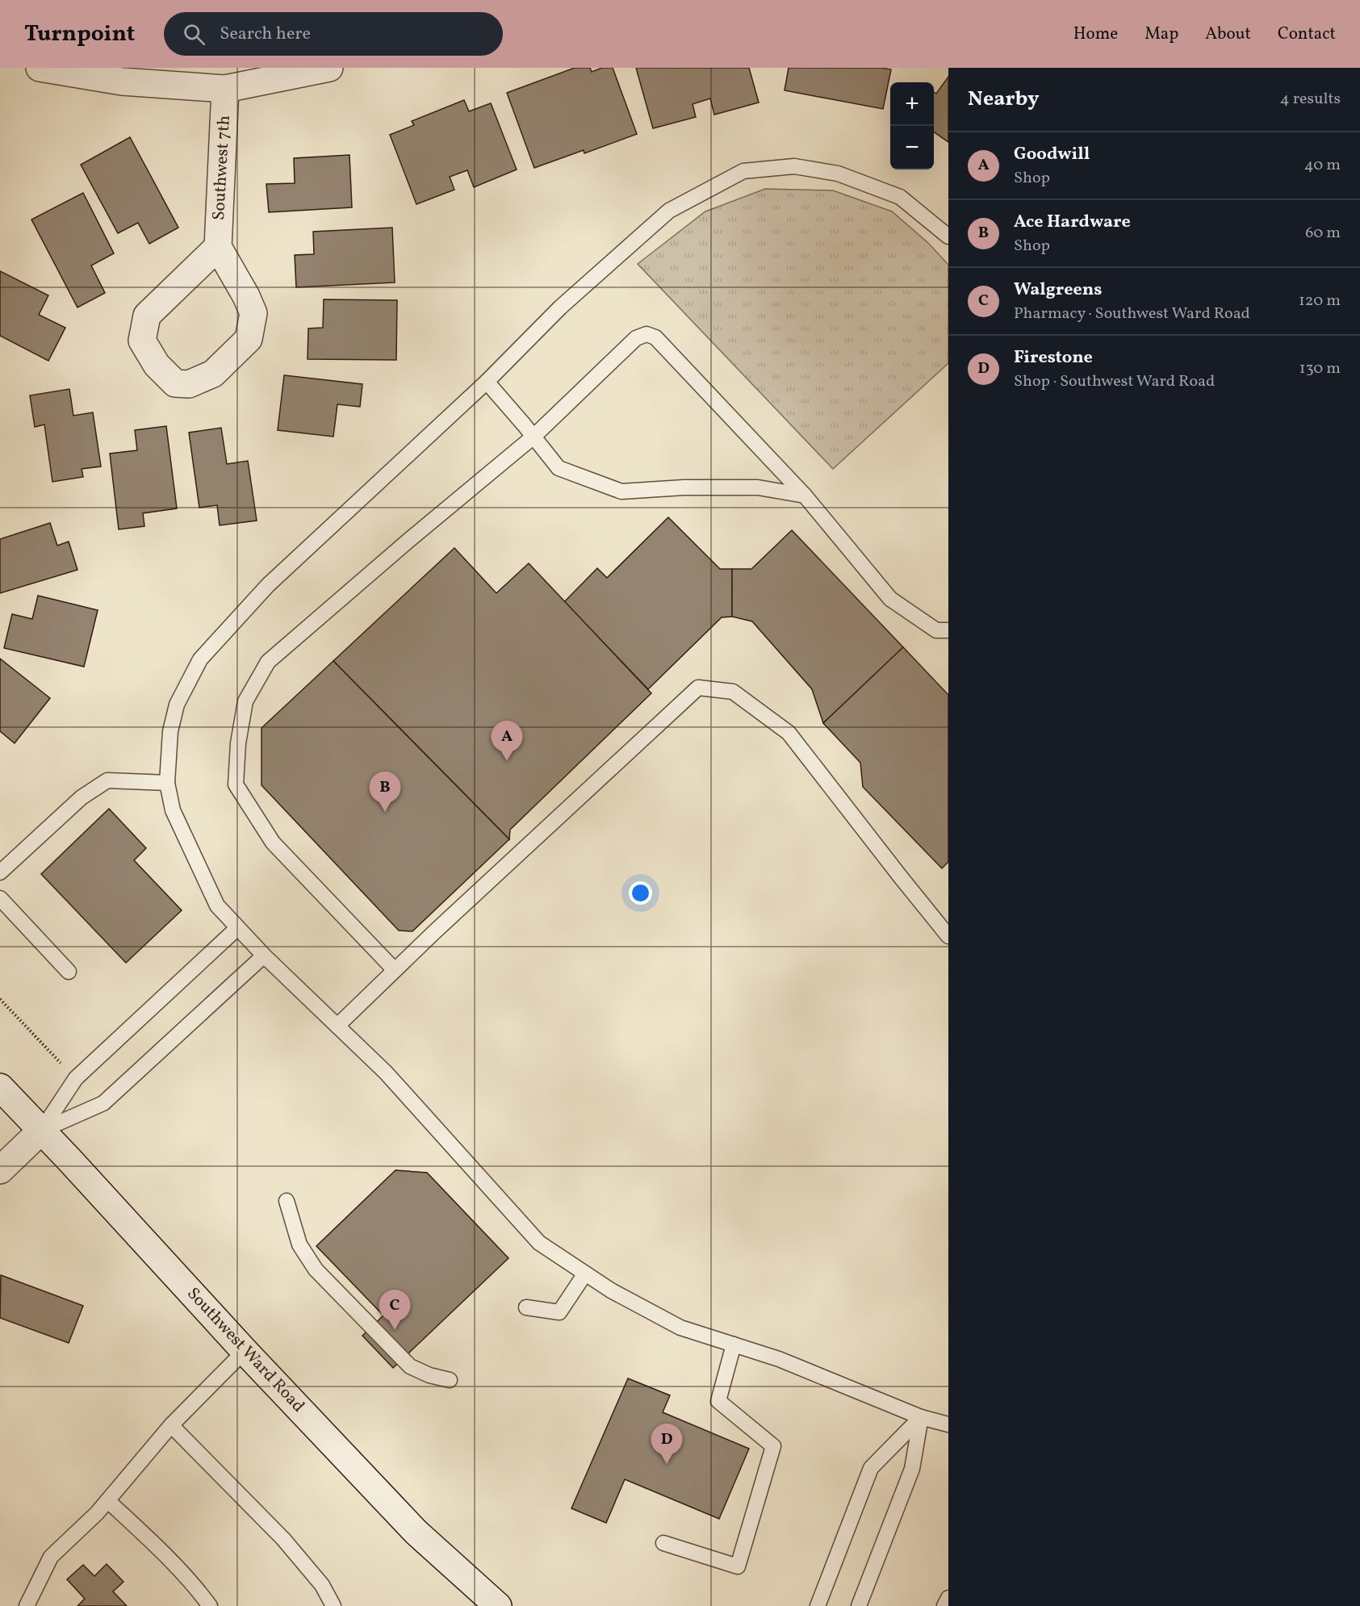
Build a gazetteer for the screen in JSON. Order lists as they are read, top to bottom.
{
  "streets": {
    "street": ["Southwest 7th", "Southwest Ward Road"]
  },
  "page": {
    "header": "Turnpoint",
    "search": "Search here",
    "nav": [
      "Home",
      "Map",
      "About",
      "Contact"
    ],
    "heading": ["Nearby", "4 results"],
    "map_buttons": ["+", "−"],
    "list": [
      {
        "mark": "A",
        "name": "Goodwill",
        "note": "Shop",
        "value": "40 m"
      },
      {
        "mark": "B",
        "name": "Ace Hardware",
        "note": "Shop",
        "value": "60 m"
      },
      {
        "mark": "C",
        "name": "Walgreens",
        "note": "Pharmacy · Southwest Ward Road",
        "value": "120 m"
      },
      {
        "mark": "D",
        "name": "Firestone",
        "note": "Shop · Southwest Ward Road",
        "value": "130 m"
      }
    ],
    "pins": [
      "A",
      "B",
      "C",
      "D"
    ]
  }
}
